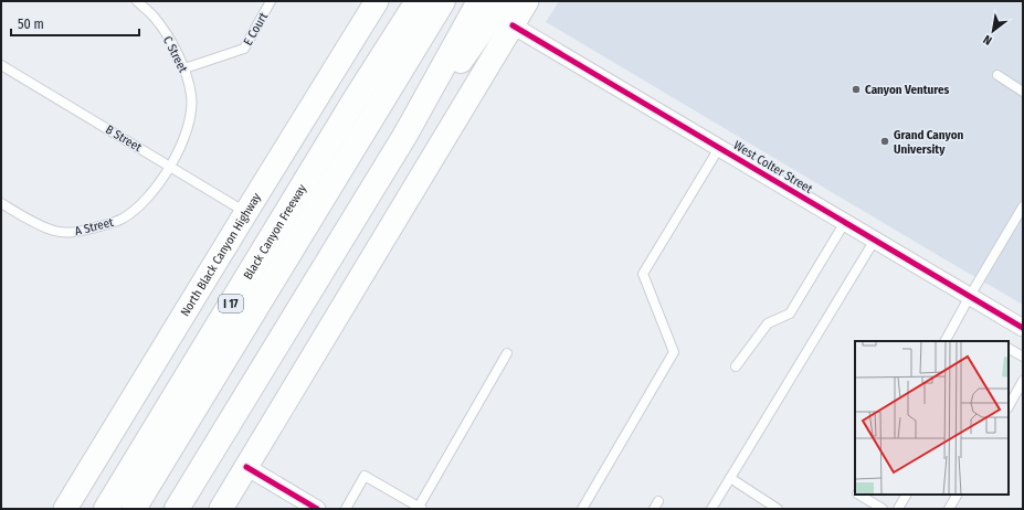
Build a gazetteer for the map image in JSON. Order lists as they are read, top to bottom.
{
  "streets": {
    "highway": ["Black Canyon Freeway", "I 17"],
    "main road": ["North Black Canyon Highway"],
    "street": ["West Colter Street"],
    "lane": [
      "E Court",
      "C Street",
      "B Street",
      "A Street"
    ]
  },
  "crossings": [
    ["E Court", "C Street"],
    ["C Street", "B Street"],
    ["C Street", "A Street"],
    ["B Street", "A Street"],
    ["B Street", "North Black Canyon Highway"]
  ],
  "places": ["Canyon Ventures", "Grand Canyon University"],
  "scale_bar": "50 m",
  "north": "bottom left"
}
